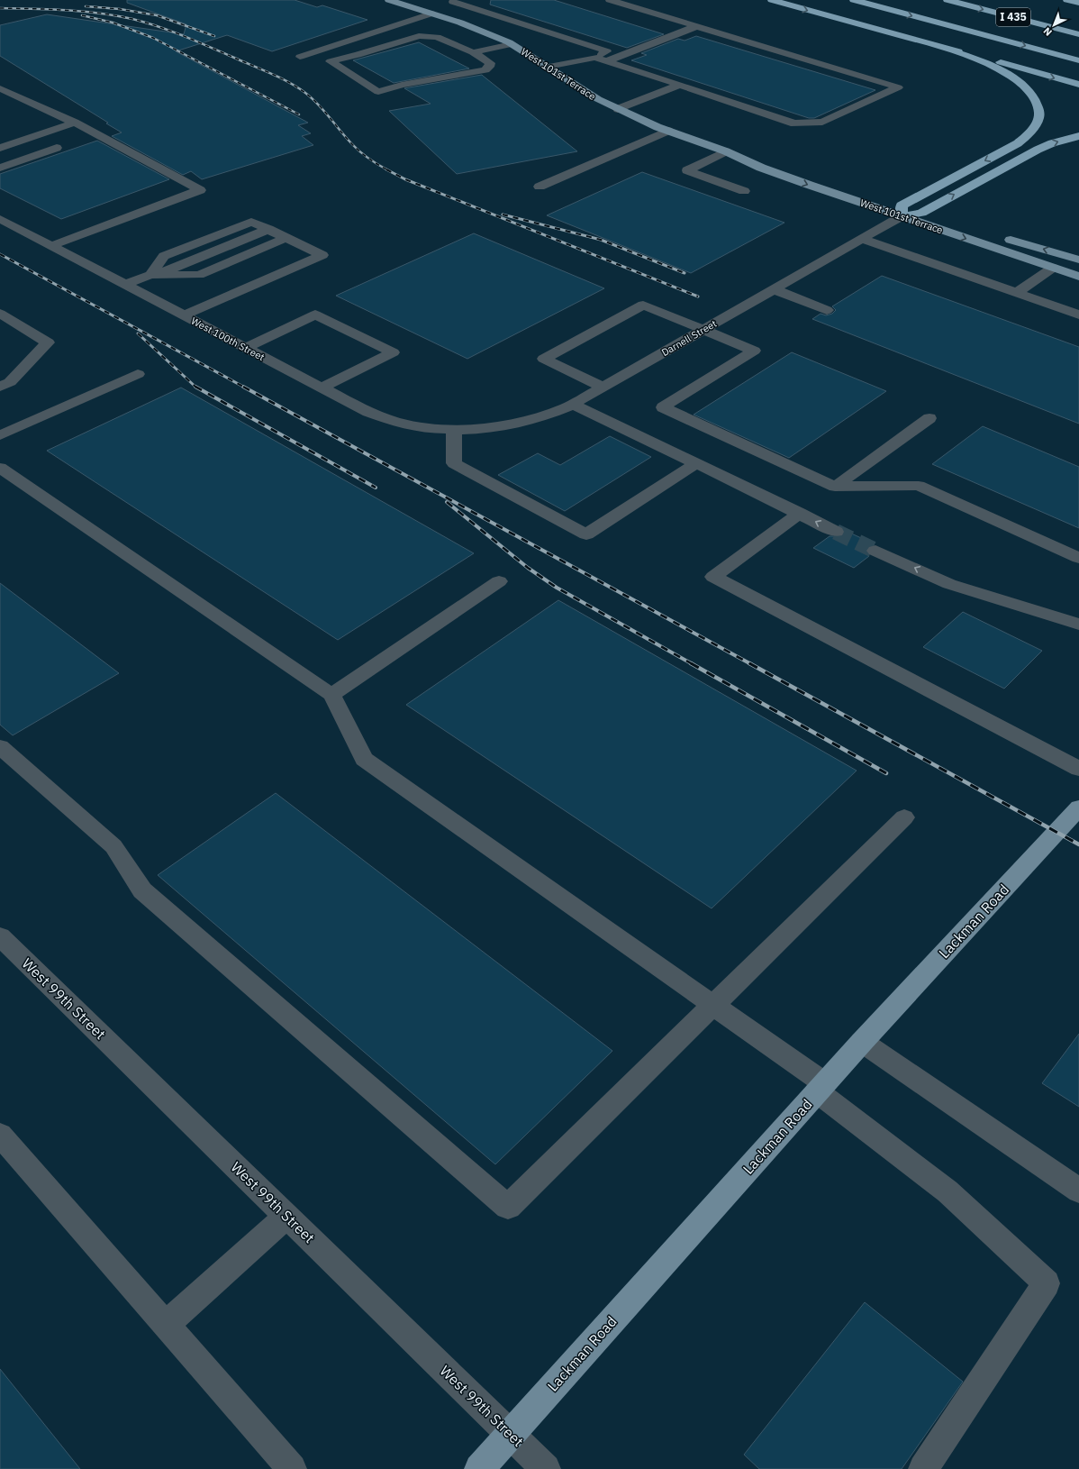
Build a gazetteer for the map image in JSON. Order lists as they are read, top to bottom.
{
  "streets": {
    "highway": ["I 435"],
    "main road": ["West 101st Terrace", "Lackman Road"],
    "street": ["Darnell Street", "West 100th Street", "West 99th Street"]
  },
  "crossings": [
    ["West 101st Terrace", "Darnell Street"],
    ["Darnell Street", "West 100th Street"],
    ["Lackman Road", "West 99th Street"]
  ],
  "north": "bottom left"
}
